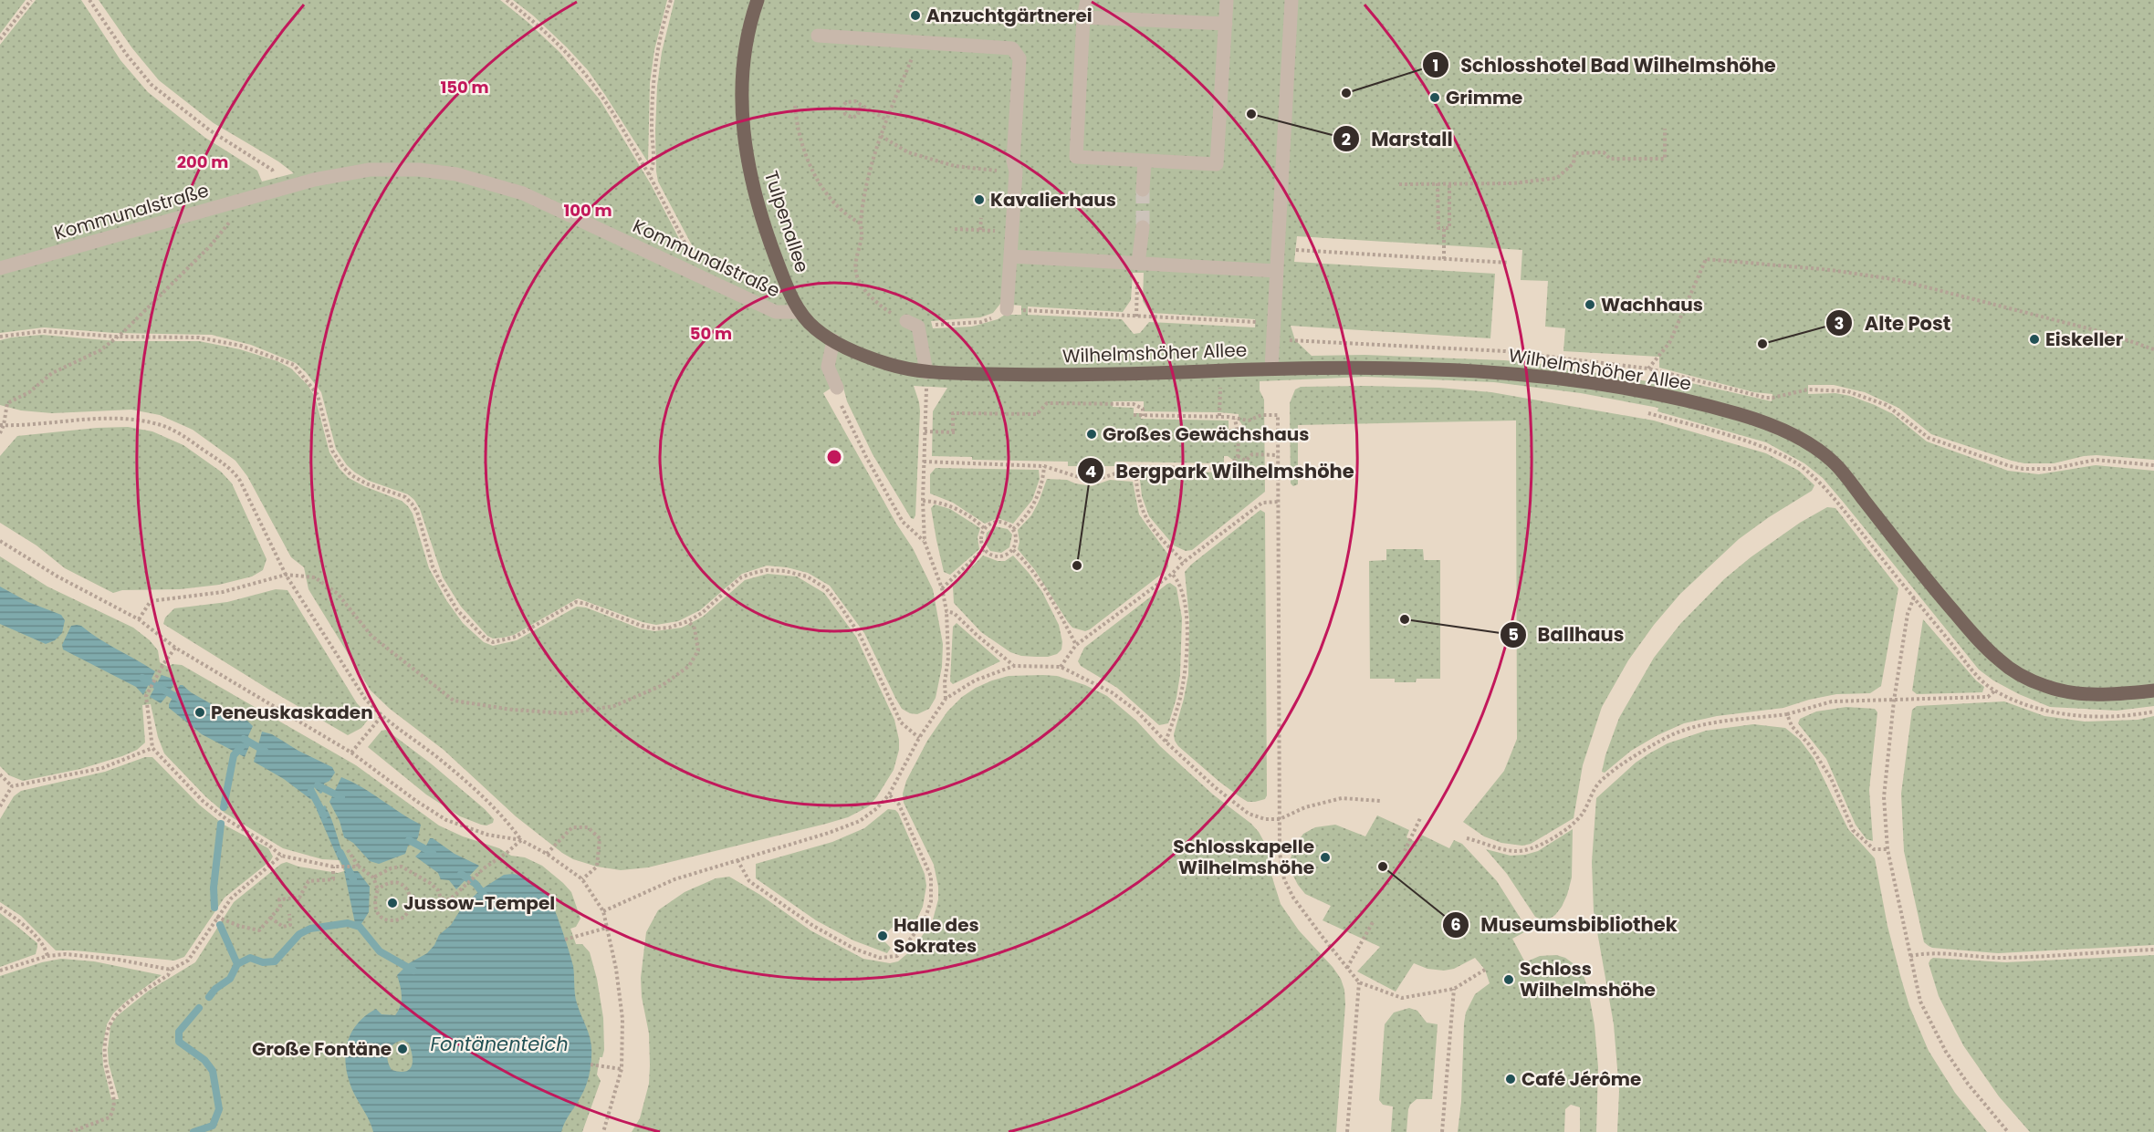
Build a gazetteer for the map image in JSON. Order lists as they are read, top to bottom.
{
  "streets": {
    "main road": ["Tulpenallee", "Wilhelmshöher Allee"],
    "lane": ["Kommunalstraße"]
  },
  "crossings": [
    ["Kommunalstraße", "Tulpenallee"],
    ["Tulpenallee", "Wilhelmshöher Allee"]
  ],
  "water": ["Fontänenteich"],
  "places": [
    "Anzuchtgärtnerei",
    "Schlosshotel Bad Wilhelmshöhe",
    "Grimme",
    "Marstall",
    "Kavalierhaus",
    "Wachhaus",
    "Eiskeller",
    "Alte Post",
    "Großes Gewächshaus",
    "Bergpark Wilhelmshöhe",
    "Ballhaus",
    "Peneuskaskaden",
    "Schlosskapelle Wilhelmshöhe",
    "Museumsbibliothek",
    "Jussow-Tempel",
    "Halle des Sokrates",
    "Schloss Wilhelmshöhe",
    "Große Fontäne",
    "Café Jérôme"
  ],
  "rings": [
    "150 m",
    "200 m",
    "100 m",
    "50 m"
  ]
}
